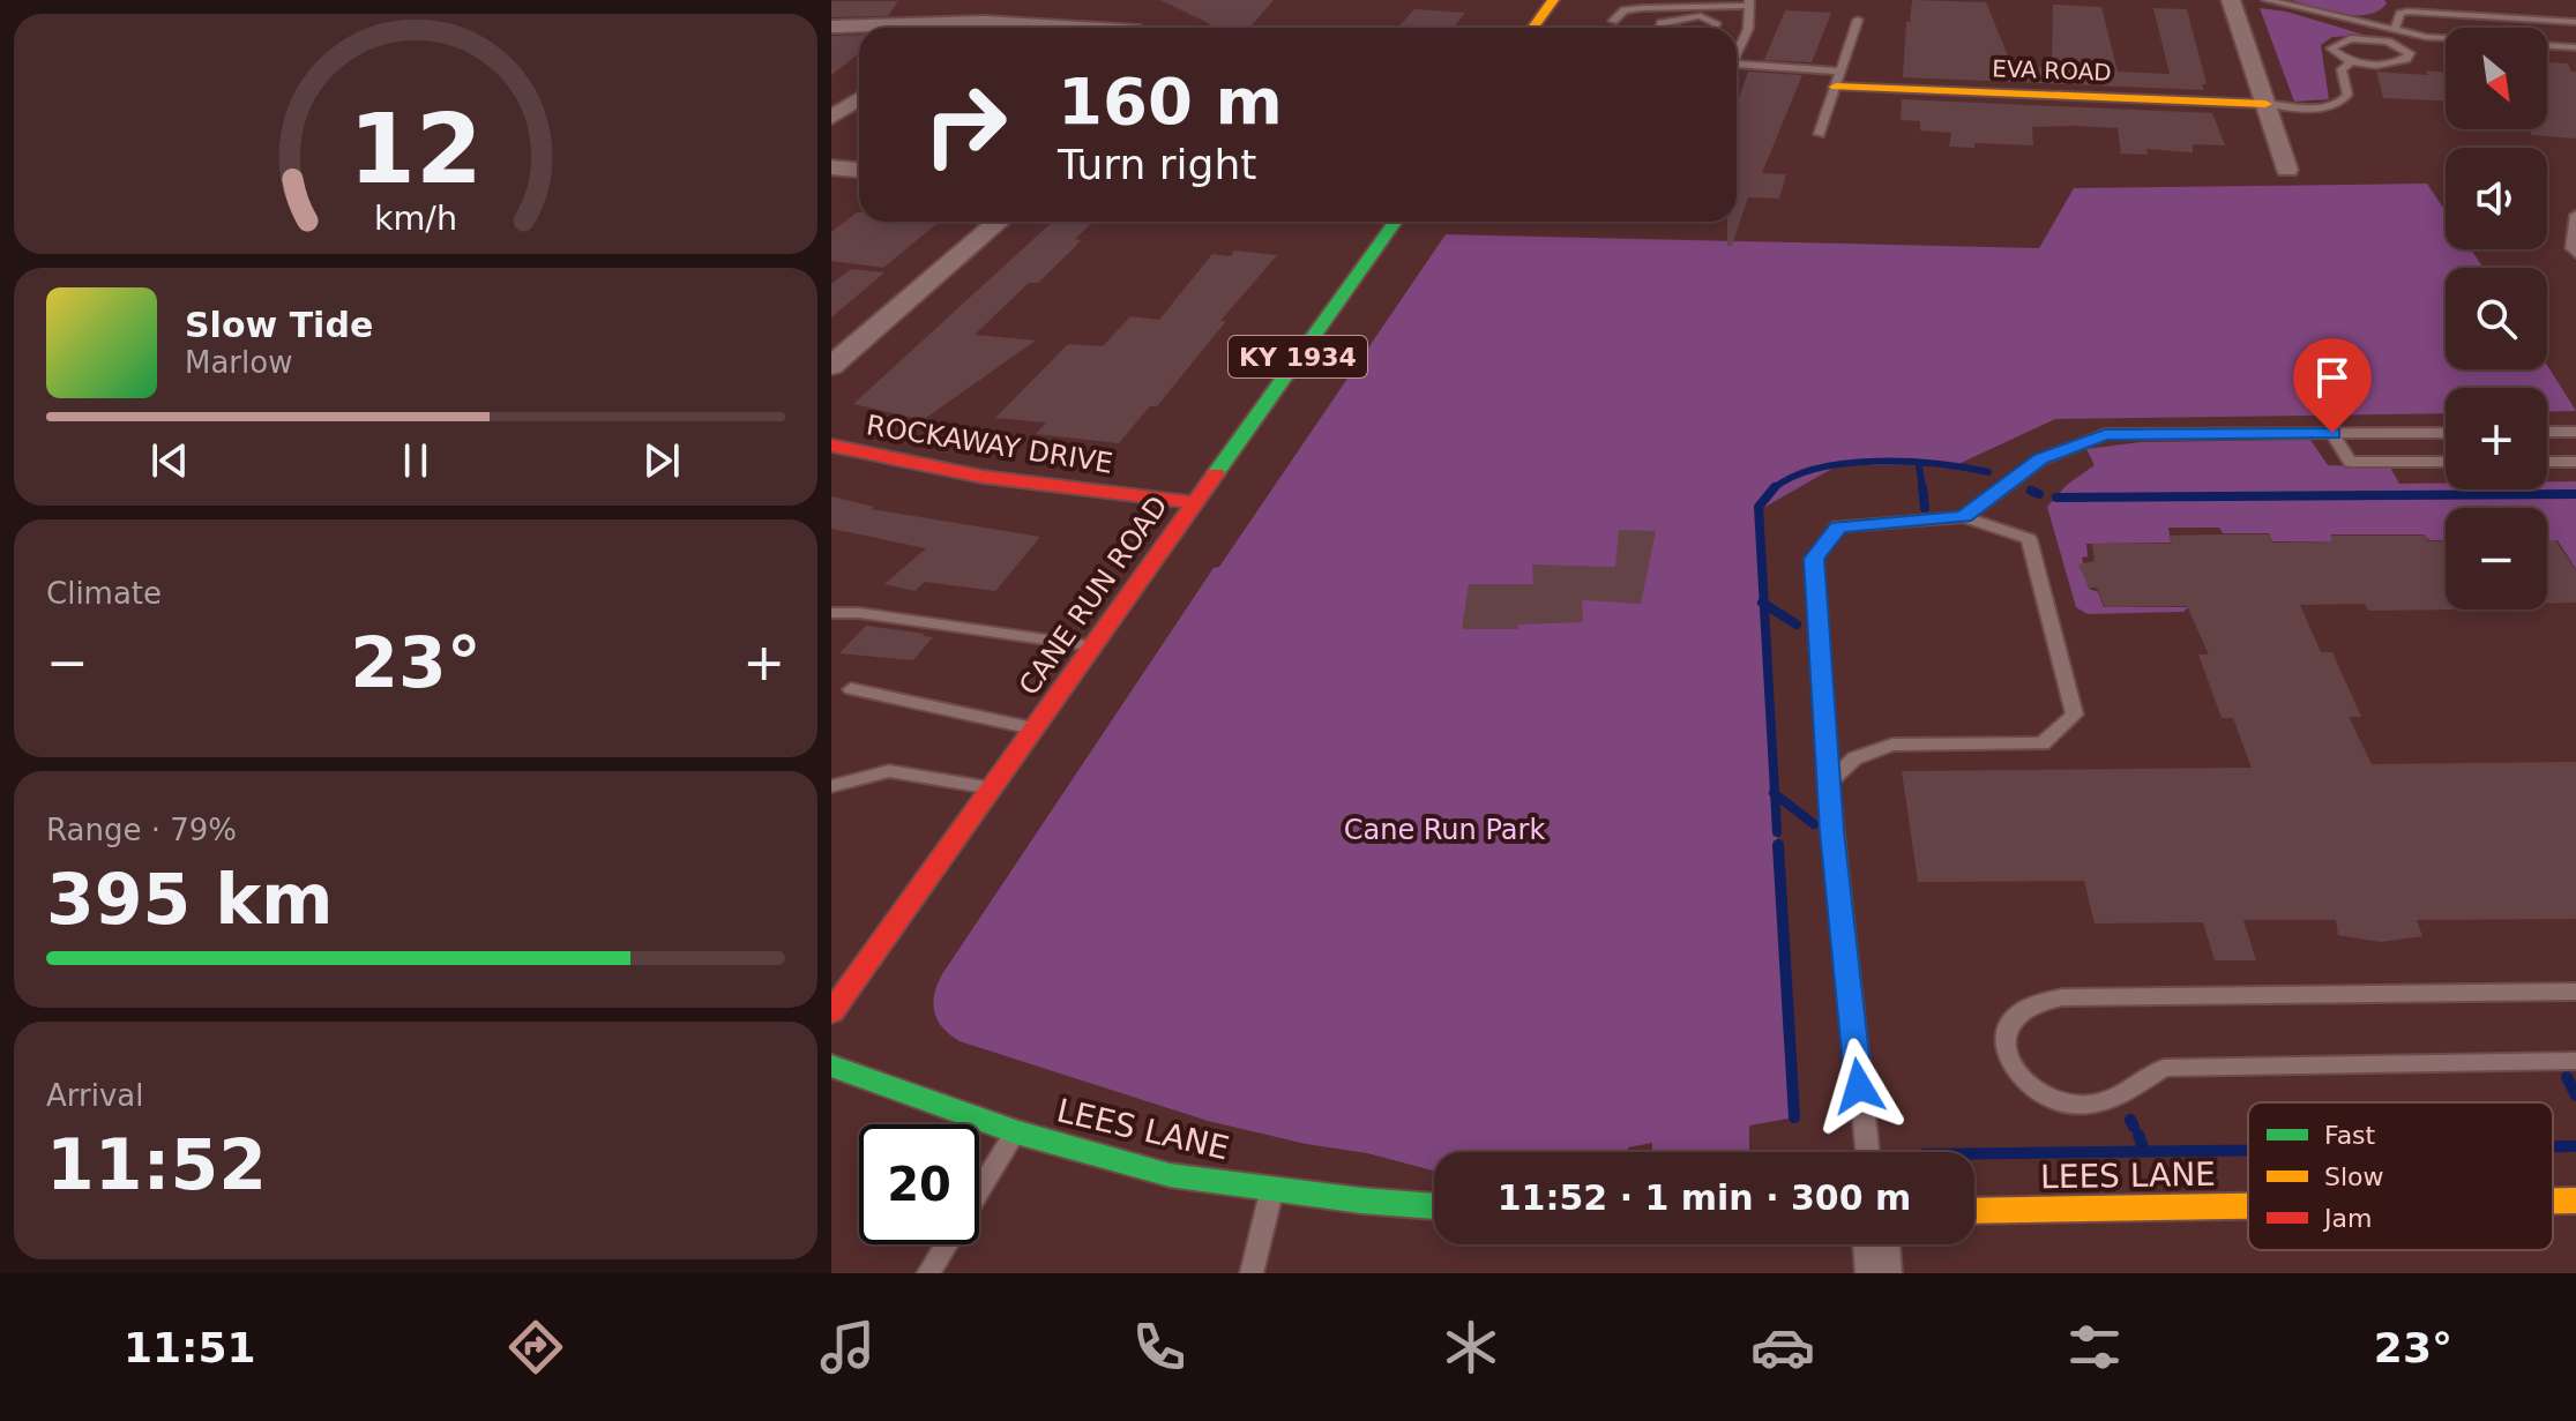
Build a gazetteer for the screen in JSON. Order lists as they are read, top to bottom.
{
  "streets": {
    "main road": [
      "EVA ROAD",
      "KY 1934",
      "ROCKAWAY DRIVE",
      "CANE RUN ROAD",
      "LEES LANE"
    ]
  },
  "crossings": [
    ["ROCKAWAY DRIVE", "CANE RUN ROAD"]
  ],
  "parks": ["Cane Run Park"],
  "legend": ["Fast", "Slow", "Jam"],
  "north": "bottom right",
  "page": {
    "map_buttons": ["+", "−"],
    "turn": ["160 m", "Turn right"],
    "song": ["Slow Tide", "Marlow"],
    "tile": [
      "Climate",
      ["Range · 79%", "395 km"],
      ["Arrival", "11:52"]
    ],
    "heat": ["−", "23°", "+"],
    "limit": "20",
    "trip": "11:52 · 1 min · 300 m",
    "tabs": ["11:51", "23°"],
    "gauge": ["12", "km/h"]
  }
}
